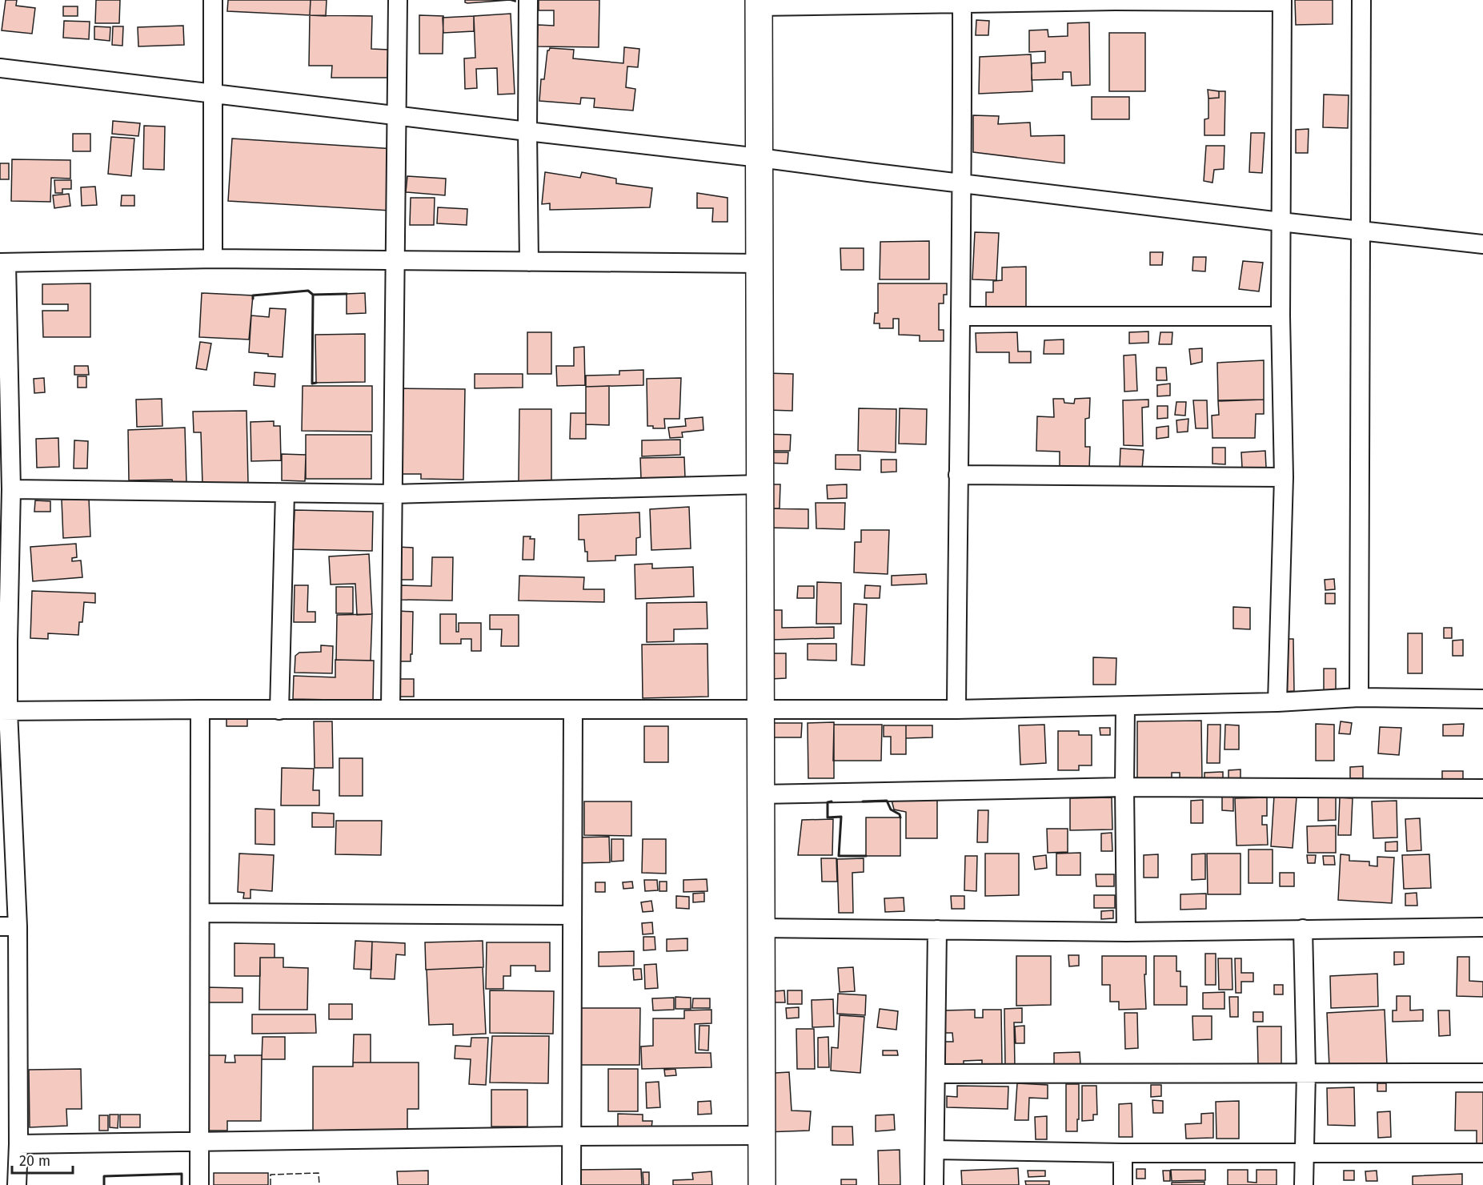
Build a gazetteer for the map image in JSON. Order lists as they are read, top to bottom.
{
  "scale_bar": "20 m"
}
